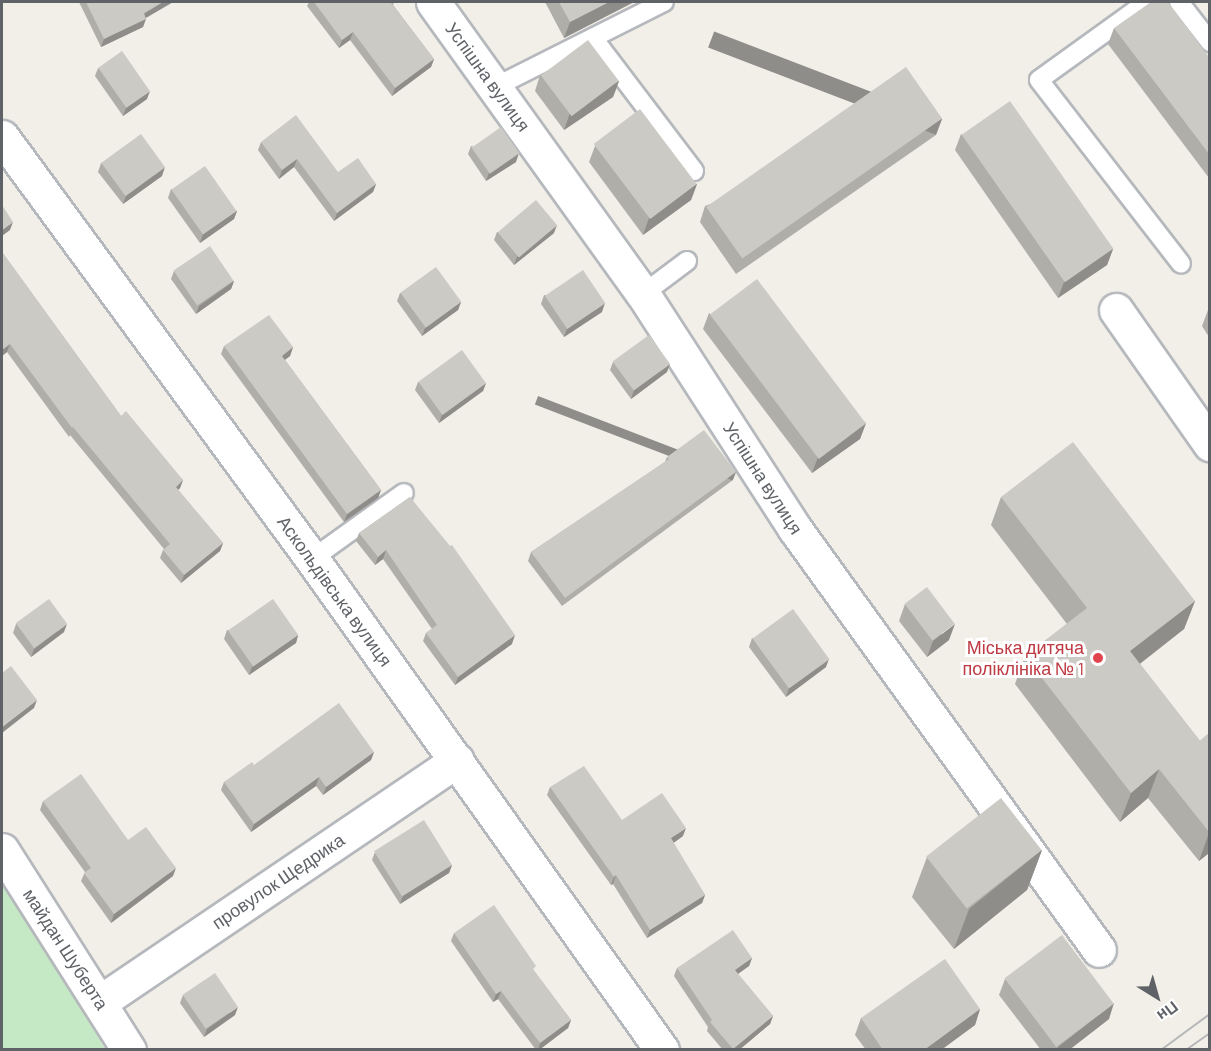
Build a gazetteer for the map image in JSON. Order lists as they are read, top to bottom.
{
  "streets": {
    "street": [
      "Успішна вулиця",
      "Аскольдівська вулиця",
      "провулок Щедрика",
      "майдан Шуберта"
    ]
  },
  "crossings": [
    ["Аскольдівська вулиця", "провулок Щедрика"],
    ["провулок Щедрика", "майдан Шуберта"]
  ],
  "places": ["Міська дитяча поліклініка № 1"],
  "north": "bottom right"
}
